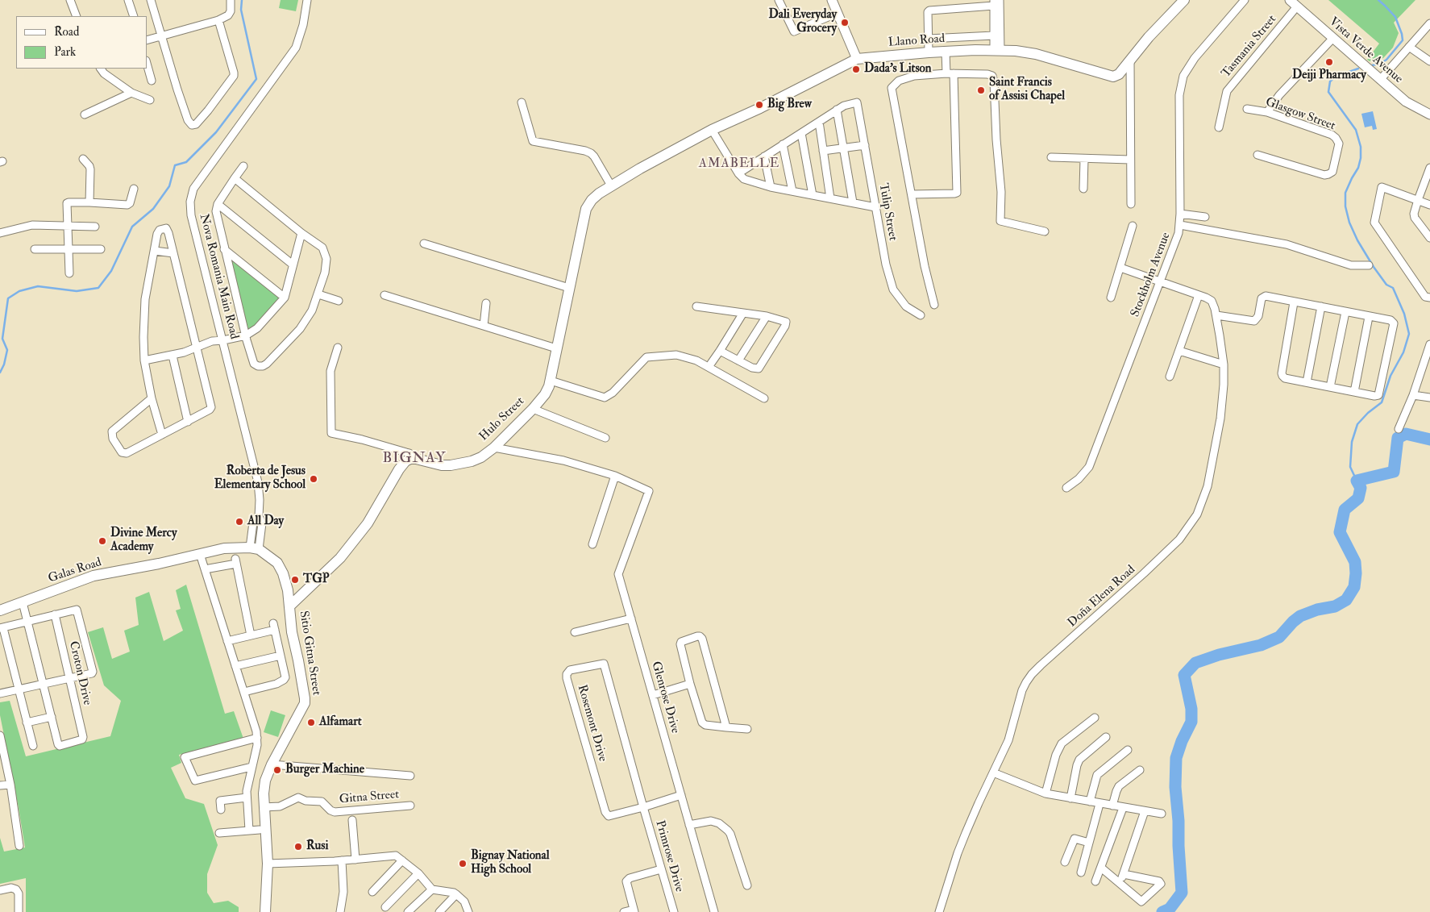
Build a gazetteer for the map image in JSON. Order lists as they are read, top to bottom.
{
  "streets": {
    "main road": [
      "Llano Road",
      "Hulo Street",
      "Galas Road",
      "Sitio Gitna Street"
    ],
    "street": [
      "Tasmania Street",
      "Vista Verde Avenue",
      "Glasgow Street",
      "Tulip Street",
      "Stockholm Avenue",
      "Nova Romania Main Road",
      "Doña Elena Road",
      "Croton Drive",
      "Glenrose Drive",
      "Rosemont Drive",
      "Gitna Street",
      "Primrose Drive"
    ]
  },
  "crossings": [
    ["Llano Road", "Hulo Street"],
    ["Tasmania Street", "Vista Verde Avenue"],
    ["Stockholm Avenue", "Doña Elena Road"],
    ["Nova Romania Main Road", "Galas Road"],
    ["Sitio Gitna Street", "Gitna Street"],
    ["Rosemont Drive", "Primrose Drive"]
  ],
  "districts": ["AMABELLE", "BIGNAY"],
  "places": [
    "Dali Everyday Grocery",
    "Deiji Pharmacy",
    "Dada's Litson",
    "Saint Francis of Assisi Chapel",
    "Big Brew",
    "Roberta de Jesus Elementary School",
    "All Day",
    "Divine Mercy Academy",
    "TGP",
    "Alfamart",
    "Burger Machine",
    "Rusi",
    "Bignay National High School"
  ],
  "legend": ["Road", "Park"]
}
